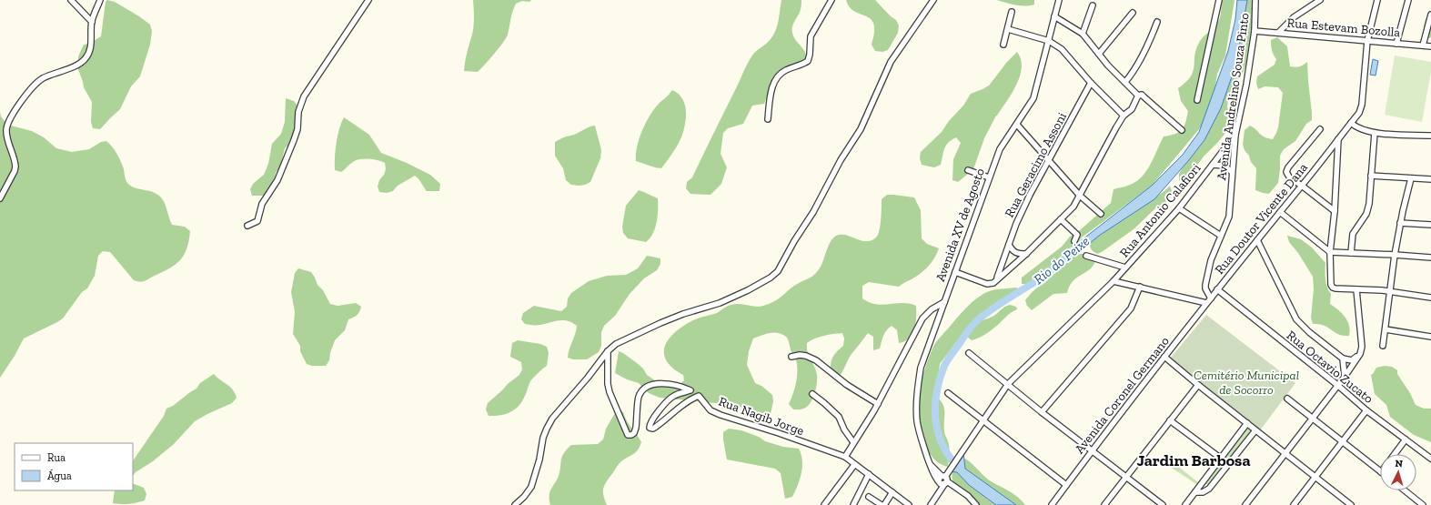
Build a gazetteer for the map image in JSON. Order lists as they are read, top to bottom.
{
  "streets": {
    "street": [
      "Rua Estevam Bozolla",
      "Avenida Andrelino Souza Pinto",
      "Rua Geracimo Assoni",
      "Rua Antonio Calafiori",
      "Rua Doutor Vicente Dana",
      "Avenida XV de Agosto",
      "Rua Octavio Zucato",
      "Avenida Coronel Germano",
      "Rua Nagib Jorge"
    ]
  },
  "crossings": [
    ["Rua Estevam Bozolla", "Avenida Andrelino Souza Pinto"],
    ["Rua Estevam Bozolla", "Rua Doutor Vicente Dana"],
    ["Avenida Andrelino Souza Pinto", "Rua Antonio Calafiori"],
    ["Avenida Andrelino Souza Pinto", "Rua Doutor Vicente Dana"],
    ["Avenida Andrelino Souza Pinto", "Avenida Coronel Germano"],
    ["Rua Antonio Calafiori", "Avenida XV de Agosto"],
    ["Rua Doutor Vicente Dana", "Rua Octavio Zucato"],
    ["Rua Doutor Vicente Dana", "Avenida Coronel Germano"]
  ],
  "districts": ["Jardim Barbosa"],
  "water": ["Rio do Peixe"],
  "parks": ["Cemitério Municipal de Socorro"],
  "legend": ["Rua", "Água"],
  "north": "top"
}
